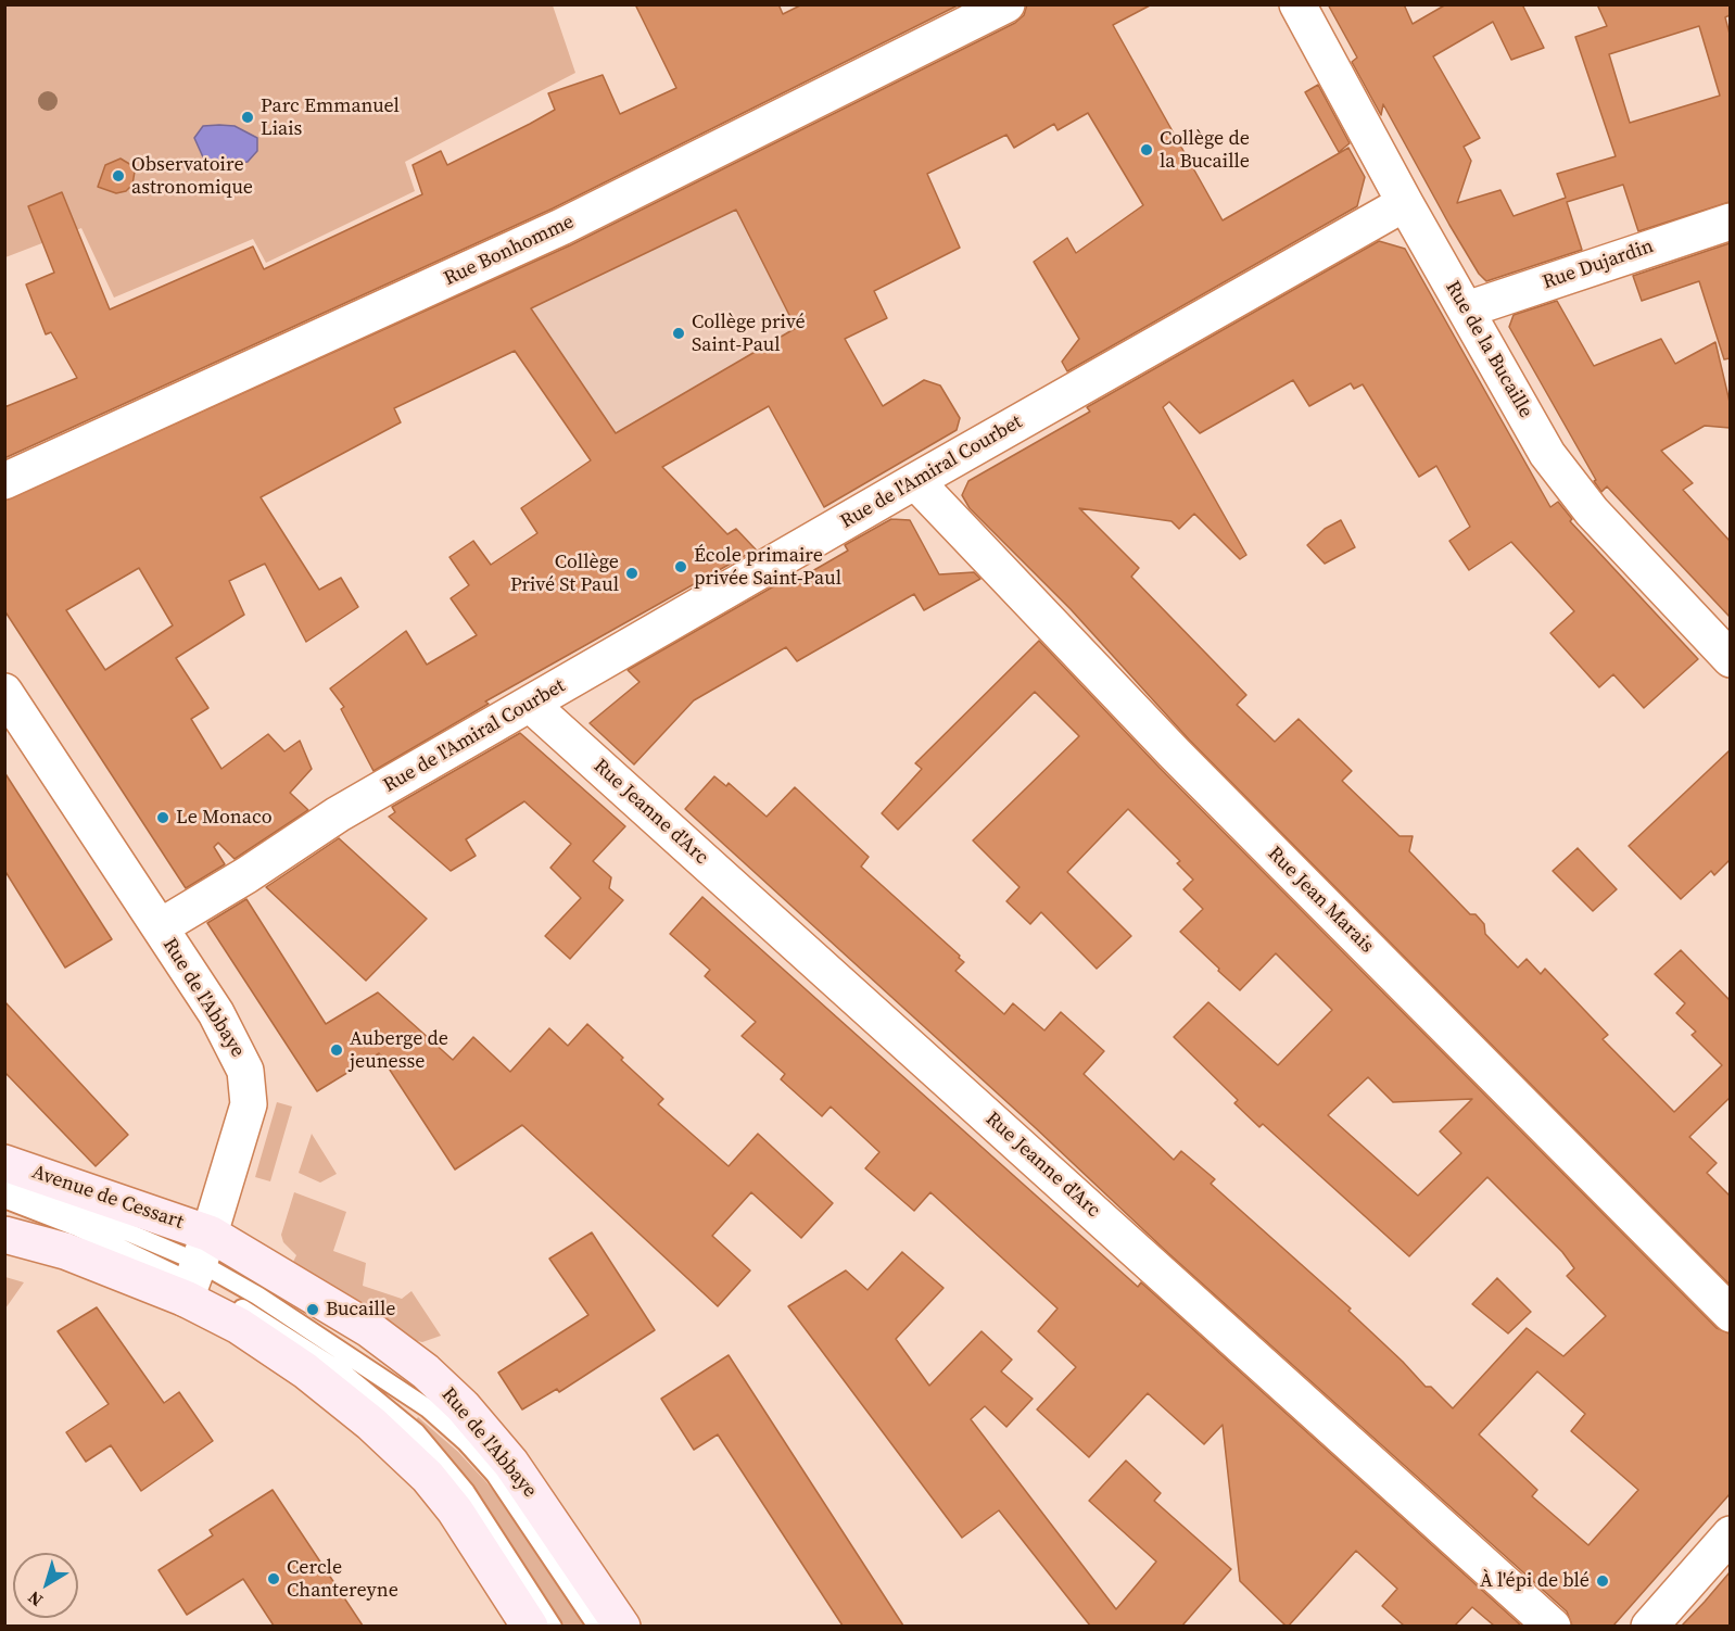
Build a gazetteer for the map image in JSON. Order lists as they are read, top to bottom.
{
  "streets": {
    "main road": ["Rue de l'Abbaye", "Avenue de Cessart"],
    "street": [
      "Rue Bonhomme",
      "Rue Dujardin",
      "Rue de la Bucaille",
      "Rue de l'Amiral Courbet",
      "Rue Jeanne d'Arc",
      "Rue Jean Marais"
    ]
  },
  "crossings": [
    ["Rue Dujardin", "Rue de la Bucaille"],
    ["Rue de la Bucaille", "Rue de l'Amiral Courbet"],
    ["Rue de l'Amiral Courbet", "Rue Jeanne d'Arc"],
    ["Rue de l'Amiral Courbet", "Rue Jean Marais"],
    ["Rue de l'Amiral Courbet", "Rue de l'Abbaye"],
    ["Rue de l'Abbaye", "Avenue de Cessart"]
  ],
  "places": [
    "Parc Emmanuel Liais",
    "Collège de la Bucaille",
    "Observatoire astronomique",
    "Collège privé Saint-Paul",
    "École primaire privée Saint-Paul",
    "Collège Privé St Paul",
    "Le Monaco",
    "Auberge de jeunesse",
    "Bucaille",
    "Cercle Chantereyne",
    "À l'épi de blé"
  ],
  "north": "bottom left"
}
